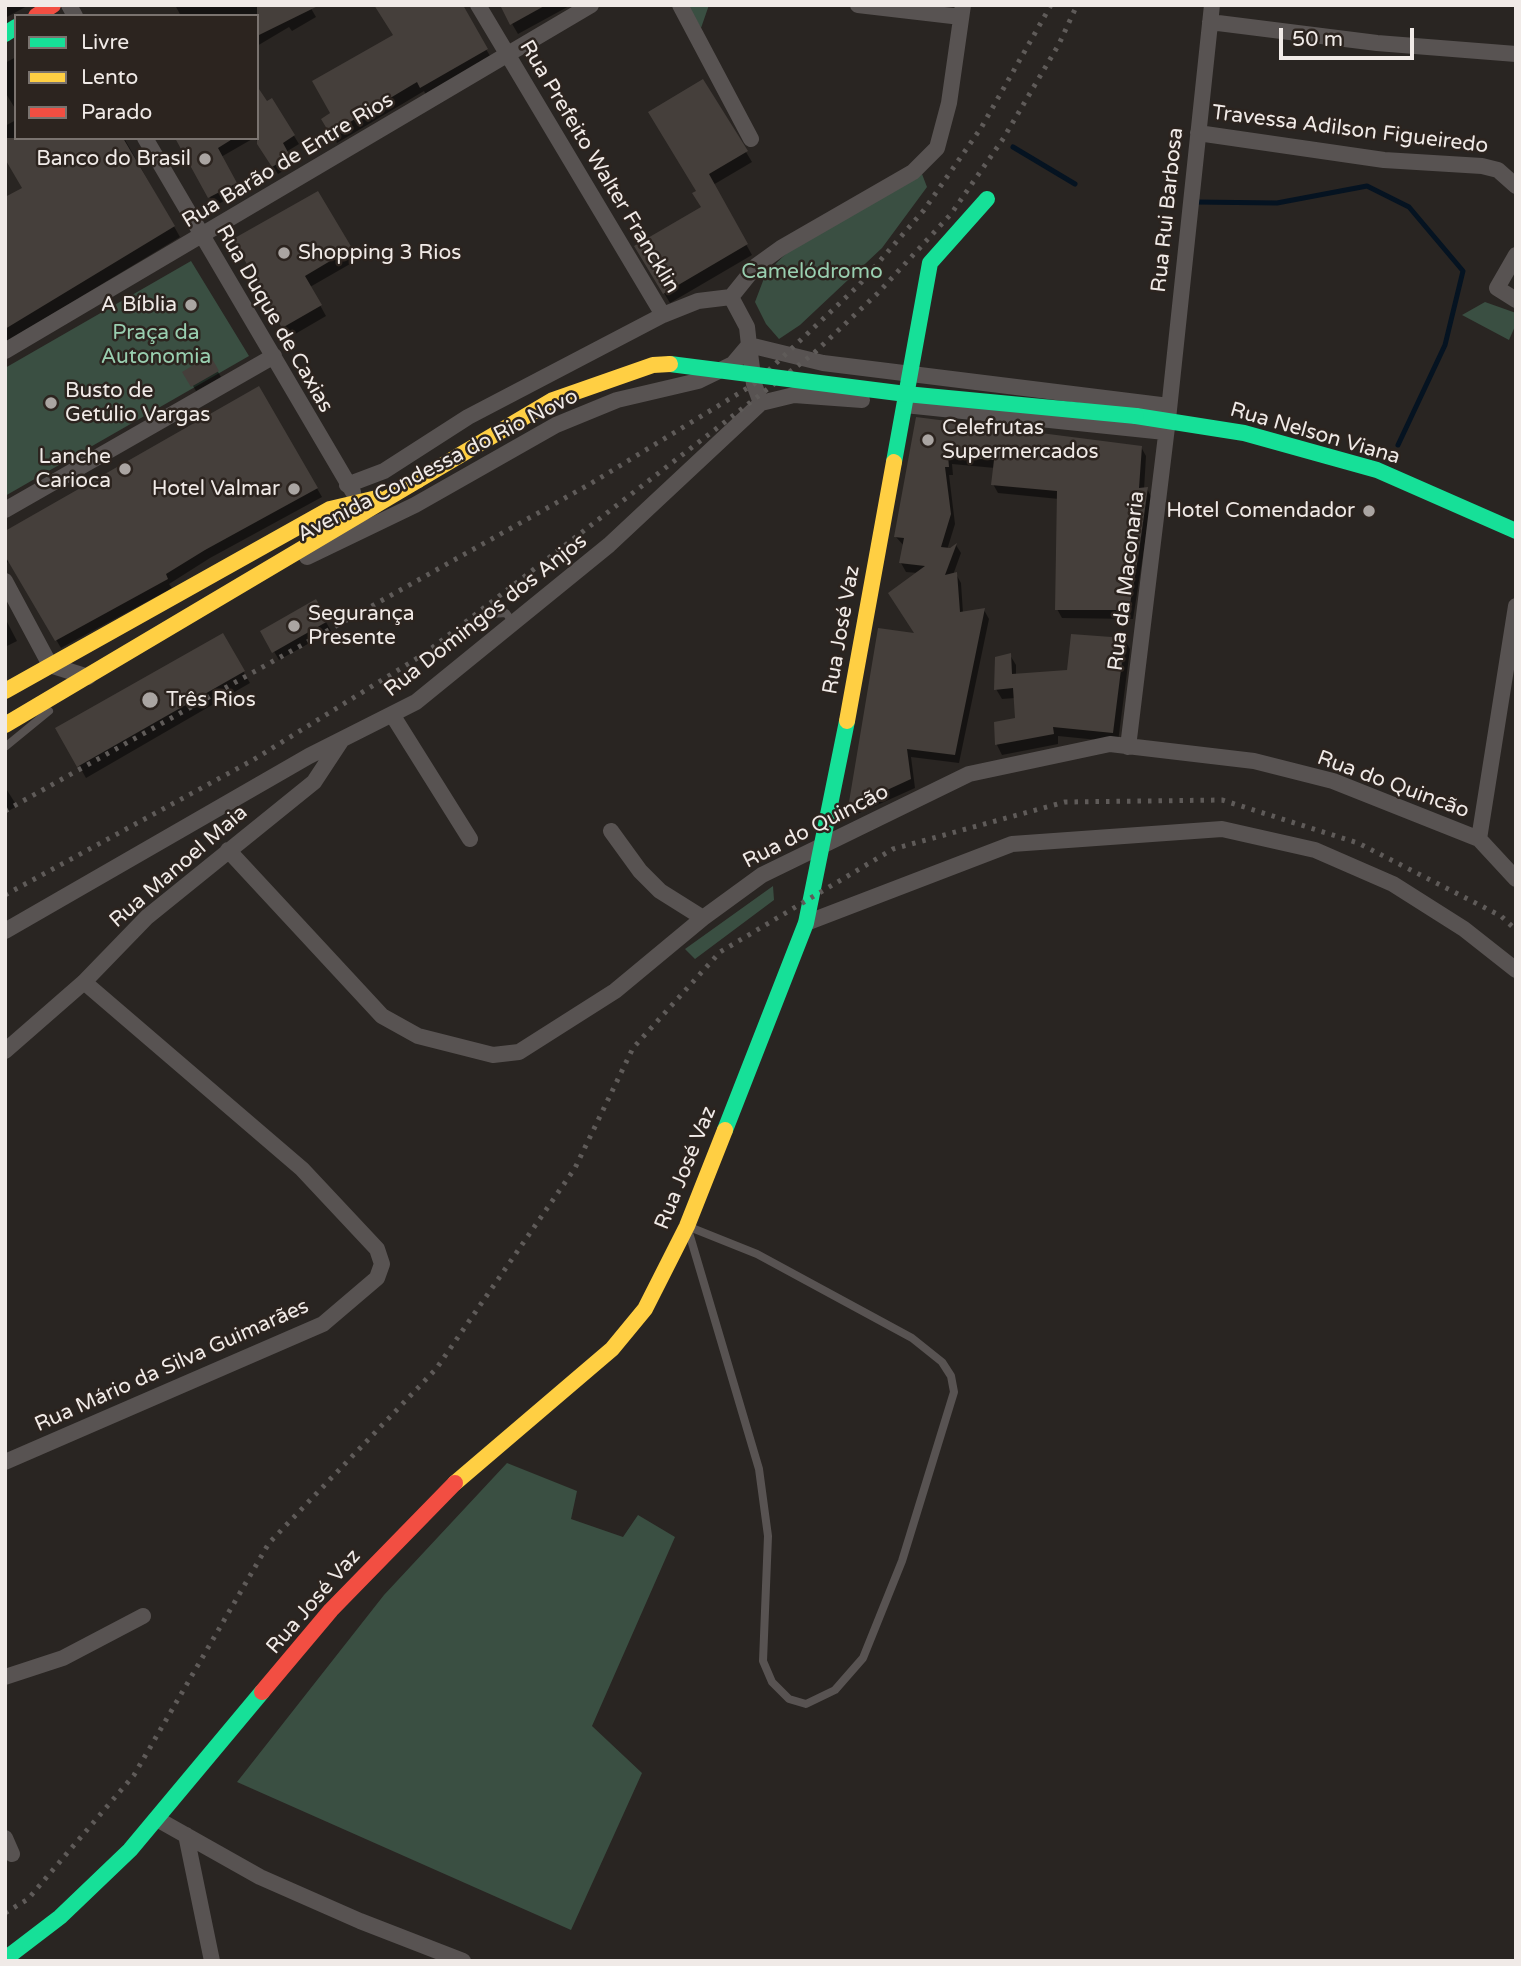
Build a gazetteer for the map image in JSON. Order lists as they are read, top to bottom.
{
  "streets": {
    "street": [
      "Travessa Adilson Figueiredo",
      "Rua Barão de Entre Rios",
      "Rua Prefeito Walter Francklin",
      "Rua Rui Barbosa",
      "Rua Duque de Caxias",
      "Rua Nelson Viana",
      "Avenida Condessa do Rio Novo",
      "Rua da Maconaria",
      "Rua Domingos dos Anjos",
      "Rua José Vaz",
      "Rua do Quincão",
      "Rua Manoel Maia",
      "Rua Mário da Silva Guimarães"
    ]
  },
  "crossings": [
    ["Travessa Adilson Figueiredo", "Rua Rui Barbosa"],
    ["Rua Barão de Entre Rios", "Rua Prefeito Walter Francklin"],
    ["Rua Barão de Entre Rios", "Rua Duque de Caxias"],
    ["Rua Prefeito Walter Francklin", "Avenida Condessa do Rio Novo"],
    ["Rua Rui Barbosa", "Rua Nelson Viana"],
    ["Rua Rui Barbosa", "Rua da Maconaria"],
    ["Rua Duque de Caxias", "Avenida Condessa do Rio Novo"],
    ["Rua Nelson Viana", "Avenida Condessa do Rio Novo"],
    ["Rua Nelson Viana", "Rua da Maconaria"],
    ["Rua da Maconaria", "Rua do Quincão"],
    ["Rua Domingos dos Anjos", "Rua José Vaz"],
    ["Rua Domingos dos Anjos", "Rua Manoel Maia"],
    ["Rua José Vaz", "Rua do Quincão"],
    ["Rua do Quincão", "Rua Manoel Maia"],
    ["Rua Manoel Maia", "Rua Mário da Silva Guimarães"]
  ],
  "parks": ["Camelódromo", "Praça da Autonomia"],
  "places": [
    "Banco do Brasil",
    "Shopping 3 Rios",
    "A Bíblia",
    "Busto de Getúlio Vargas",
    "Celefrutas Supermercados",
    "Lanche Carioca",
    "Hotel Valmar",
    "Hotel Comendador",
    "Segurança Presente",
    "Três Rios"
  ],
  "legend": ["Livre", "Lento", "Parado"],
  "scale_bar": "50 m"
}
